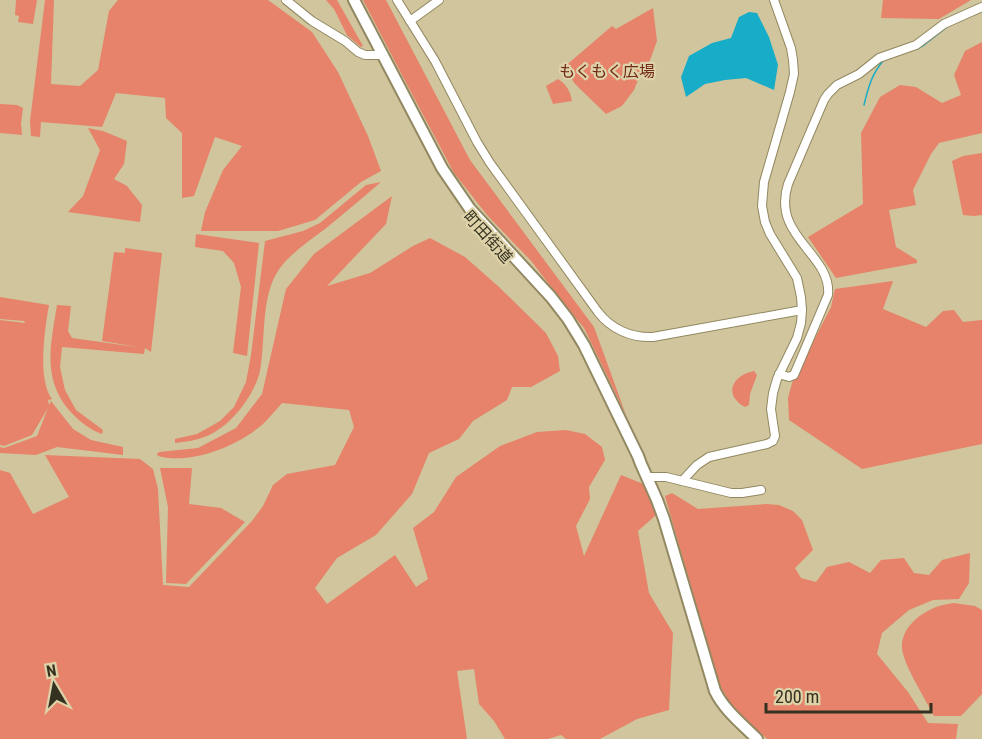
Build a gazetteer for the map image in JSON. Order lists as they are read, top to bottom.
{
  "streets": {
    "main road": ["町田街道"]
  },
  "parks": ["もくもく広場"],
  "scale_bar": "200 m",
  "north": "top"
}
